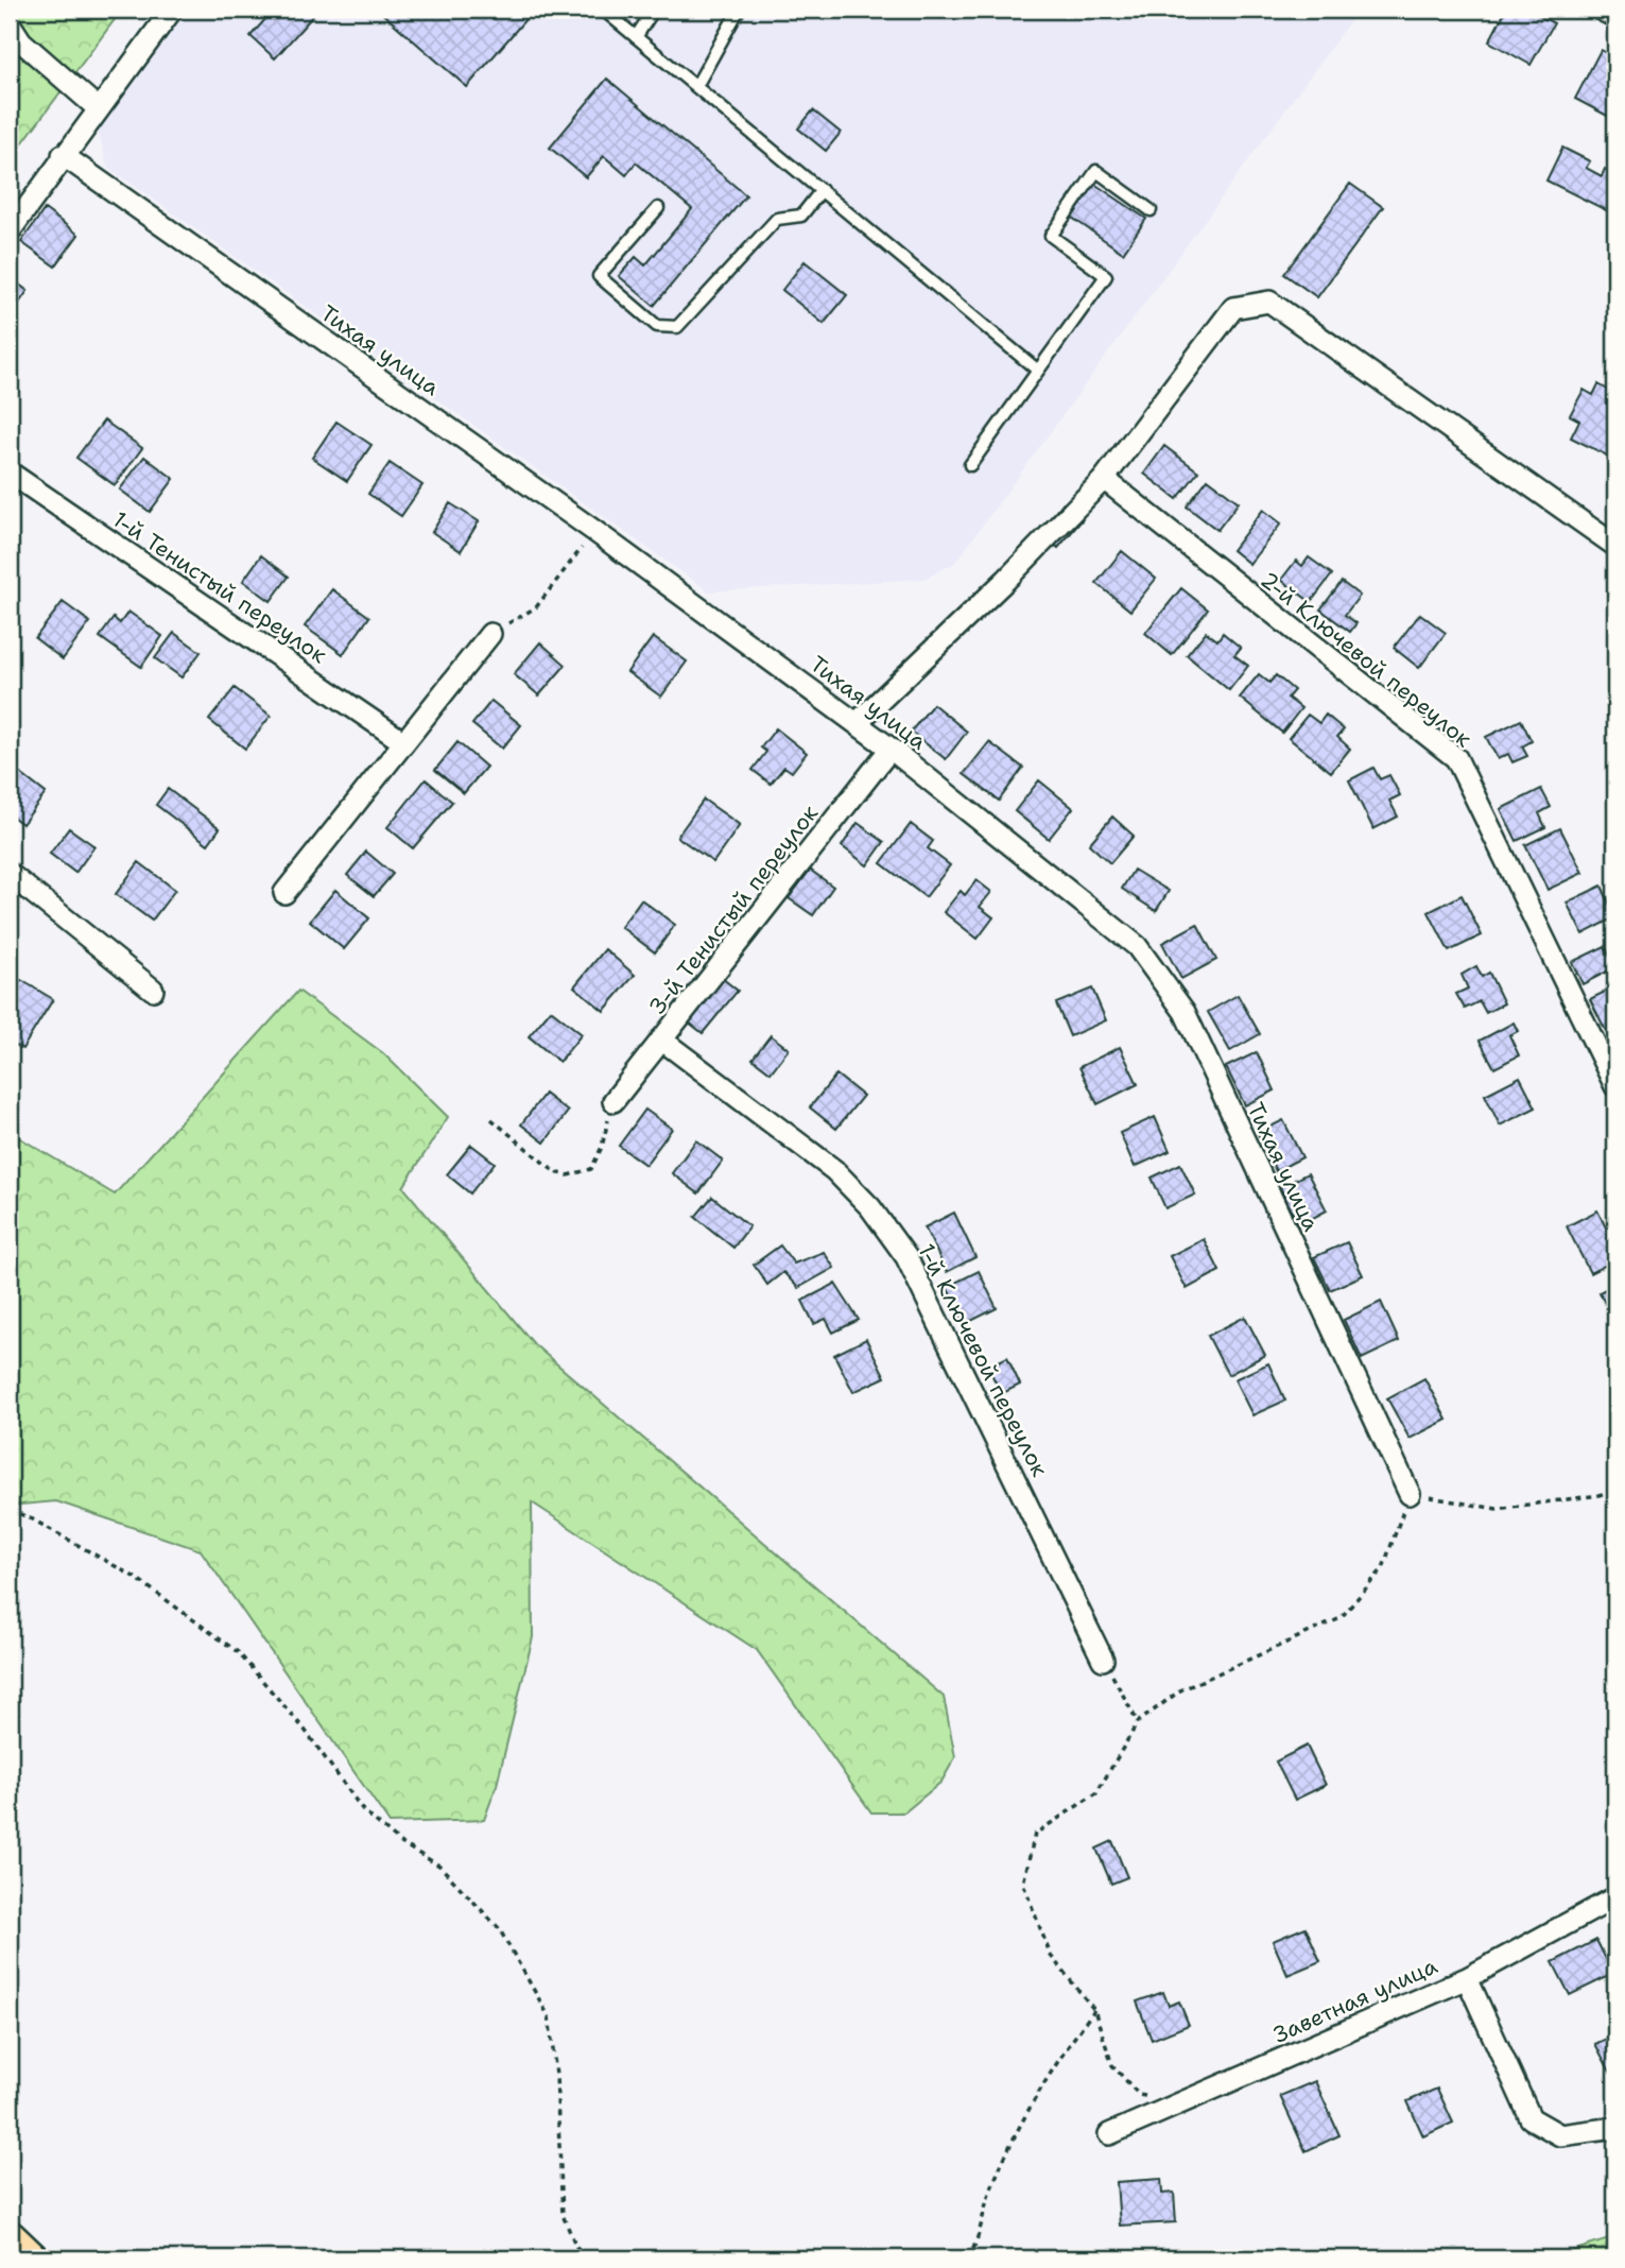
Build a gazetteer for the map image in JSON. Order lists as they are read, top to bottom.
{
  "streets": {
    "street": [
      "Тихая улица",
      "1-й Тенистый переулок",
      "2-й Ключевой переулок",
      "3-й Тенистый переулок",
      "1-й Ключевой переулок",
      "Заветная улица"
    ]
  },
  "crossings": [
    ["Тихая улица", "3-й Тенистый переулок"],
    ["3-й Тенистый переулок", "1-й Ключевой переулок"]
  ]
}
